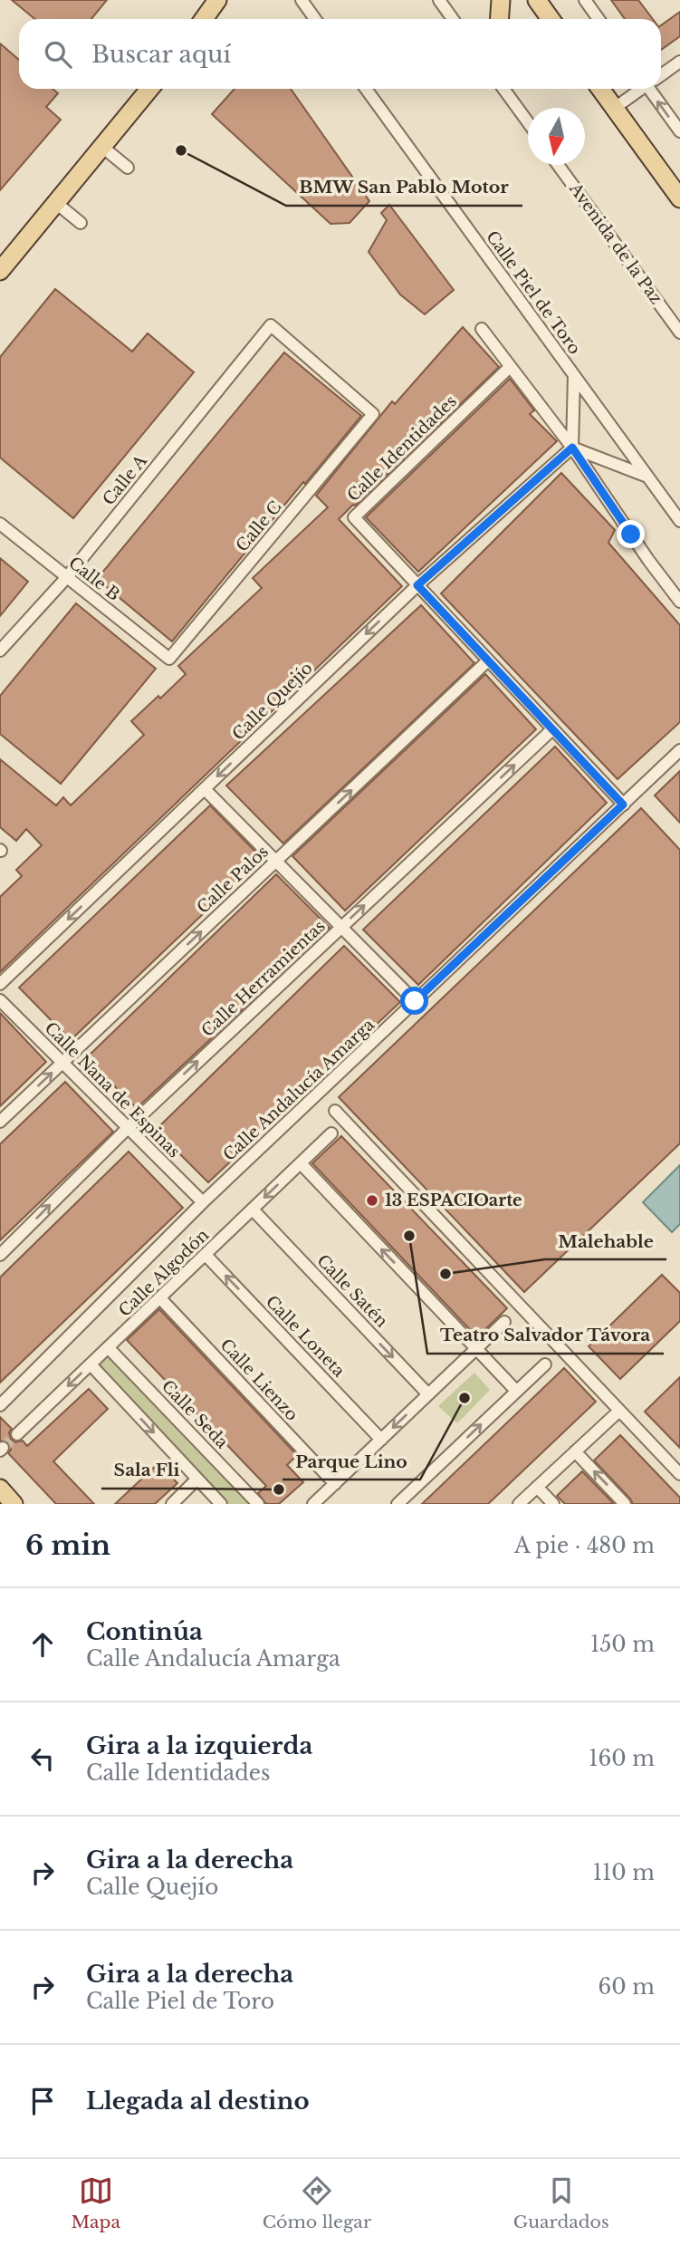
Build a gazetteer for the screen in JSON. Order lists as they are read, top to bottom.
{
  "streets": {
    "street": [
      "Avenida de la Paz",
      "Calle Piel de Toro",
      "Calle Identidades",
      "Calle A",
      "Calle C",
      "Calle B",
      "Calle Quejío",
      "Calle Palos",
      "Calle Herramientas",
      "Calle Nana de Espinas",
      "Calle Andalucía Amarga",
      "Calle Algodón",
      "Calle Satén",
      "Calle Loneta",
      "Calle Lienzo",
      "Calle Seda"
    ]
  },
  "crossings": [
    ["Calle Identidades", "Calle Quejío"],
    ["Calle Identidades", "Calle Palos"],
    ["Calle Identidades", "Calle Herramientas"],
    ["Calle Identidades", "Calle Andalucía Amarga"],
    ["Calle A", "Calle C"],
    ["Calle A", "Calle B"],
    ["Calle C", "Calle B"],
    ["Calle Palos", "Calle Nana de Espinas"],
    ["Calle Herramientas", "Calle Nana de Espinas"],
    ["Calle Nana de Espinas", "Calle Andalucía Amarga"],
    ["Calle Algodón", "Calle Satén"],
    ["Calle Algodón", "Calle Loneta"],
    ["Calle Algodón", "Calle Lienzo"],
    ["Calle Algodón", "Calle Seda"]
  ],
  "one_way": [
    "Calle Quejío",
    "Calle Palos",
    "Calle Herramientas",
    "Calle Algodón",
    "Calle Loneta"
  ],
  "places": [
    "BMW San Pablo Motor",
    "13 ESPACIOarte",
    "Teatro Salvador Távora",
    "Malehable",
    "Parque Lino",
    "Sala Fli"
  ],
  "north": "bottom",
  "page": {
    "search": "Buscar aquí",
    "heading": ["6 min", "A pie · 480 m"],
    "list": [
      ["Continúa", "Calle Andalucía Amarga", "150 m"],
      ["Gira a la izquierda", "Calle Identidades", "160 m"],
      ["Gira a la derecha", "Calle Quejío", "110 m"],
      ["Gira a la derecha", "Calle Piel de Toro", "60 m"],
      "Llegada al destino"
    ],
    "nav": ["Mapa", "Cómo llegar", "Guardados"]
  }
}
